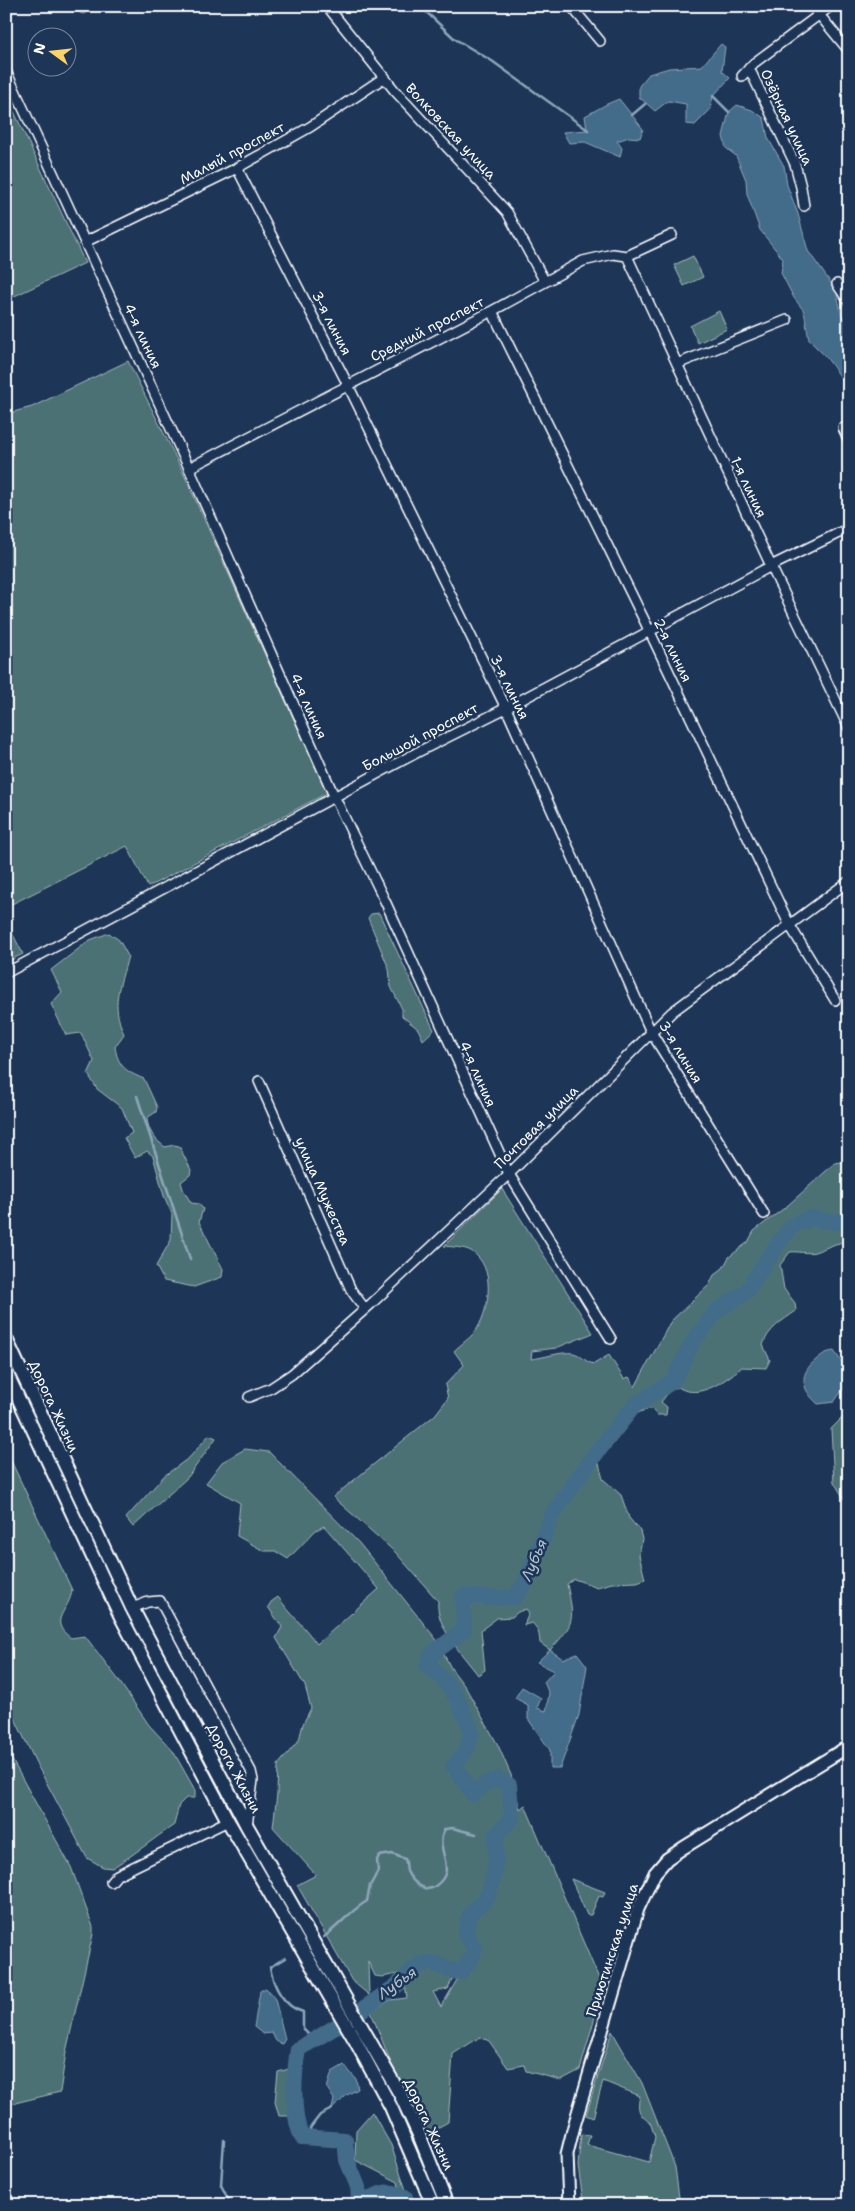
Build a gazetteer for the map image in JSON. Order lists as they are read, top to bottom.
{
  "streets": {
    "main road": ["Дорога Жизни"],
    "street": [
      "Озёрная улица",
      "Волковская улица",
      "Малый проспект",
      "3-я линия",
      "Средний проспект",
      "4-я линия",
      "1-я линия",
      "2-я линия",
      "Большой проспект",
      "Почтовая улица",
      "улица Мужества",
      "Приютинская улица"
    ]
  },
  "crossings": [
    ["Волковская улица", "Малый проспект"],
    ["Волковская улица", "Средний проспект"],
    ["Малый проспект", "3-я линия"],
    ["Малый проспект", "4-я линия"],
    ["3-я линия", "Средний проспект"],
    ["3-я линия", "Большой проспект"],
    ["3-я линия", "Почтовая улица"],
    ["Средний проспект", "4-я линия"],
    ["Средний проспект", "1-я линия"],
    ["Средний проспект", "2-я линия"],
    ["4-я линия", "Большой проспект"],
    ["4-я линия", "Почтовая улица"],
    ["1-я линия", "Большой проспект"],
    ["2-я линия", "Большой проспект"],
    ["2-я линия", "Почтовая улица"],
    ["Почтовая улица", "улица Мужества"]
  ],
  "water": ["Лубья"],
  "north": "left"
}
